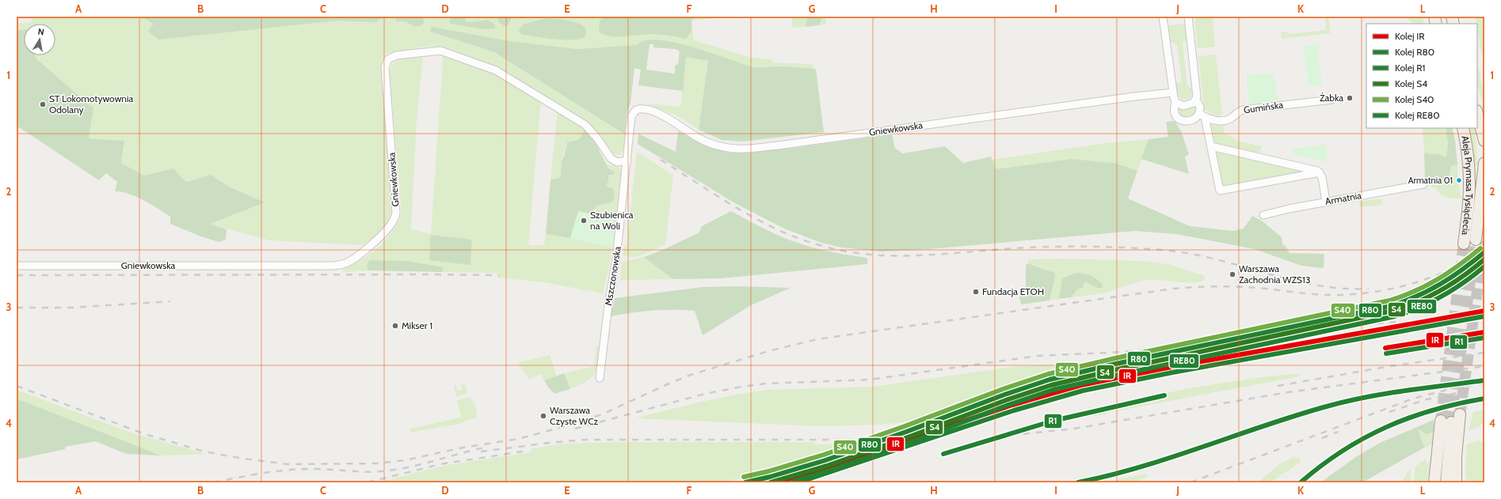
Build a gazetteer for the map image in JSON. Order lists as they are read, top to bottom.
{
  "streets": {
    "main road": ["Aleja Prymasa Tysiąclecia"],
    "street": [
      "Gumińska",
      "Gniewkowska",
      "Armatnia",
      "Mszczonowska"
    ]
  },
  "crossings": [
    ["Gniewkowska", "Mszczonowska"]
  ],
  "places": [
    "Żabka",
    "ST Lokomotywownia Odolany",
    "Armatnia 01",
    "Szubienica na Woli",
    "Warszawa Zachodnia WZS13",
    "Fundacja ETOH",
    "Mikser 1",
    "Warszawa Czyste WCz"
  ],
  "lines": [
    "rail line S40",
    "rail line R80",
    "rail line S4",
    "rail line RE80",
    "rail line IR",
    "rail line R1"
  ],
  "legend": [
    "Kolej IR",
    "Kolej R80",
    "Kolej R1",
    "Kolej S4",
    "Kolej S40",
    "Kolej RE80"
  ],
  "north": "top",
  "grid": {
    "columns": [
      "A",
      "B",
      "C",
      "D",
      "E",
      "F",
      "G",
      "H",
      "I",
      "J",
      "K",
      "L"
    ],
    "rows": [
      "1",
      "2",
      "3",
      "4"
    ]
  }
}
